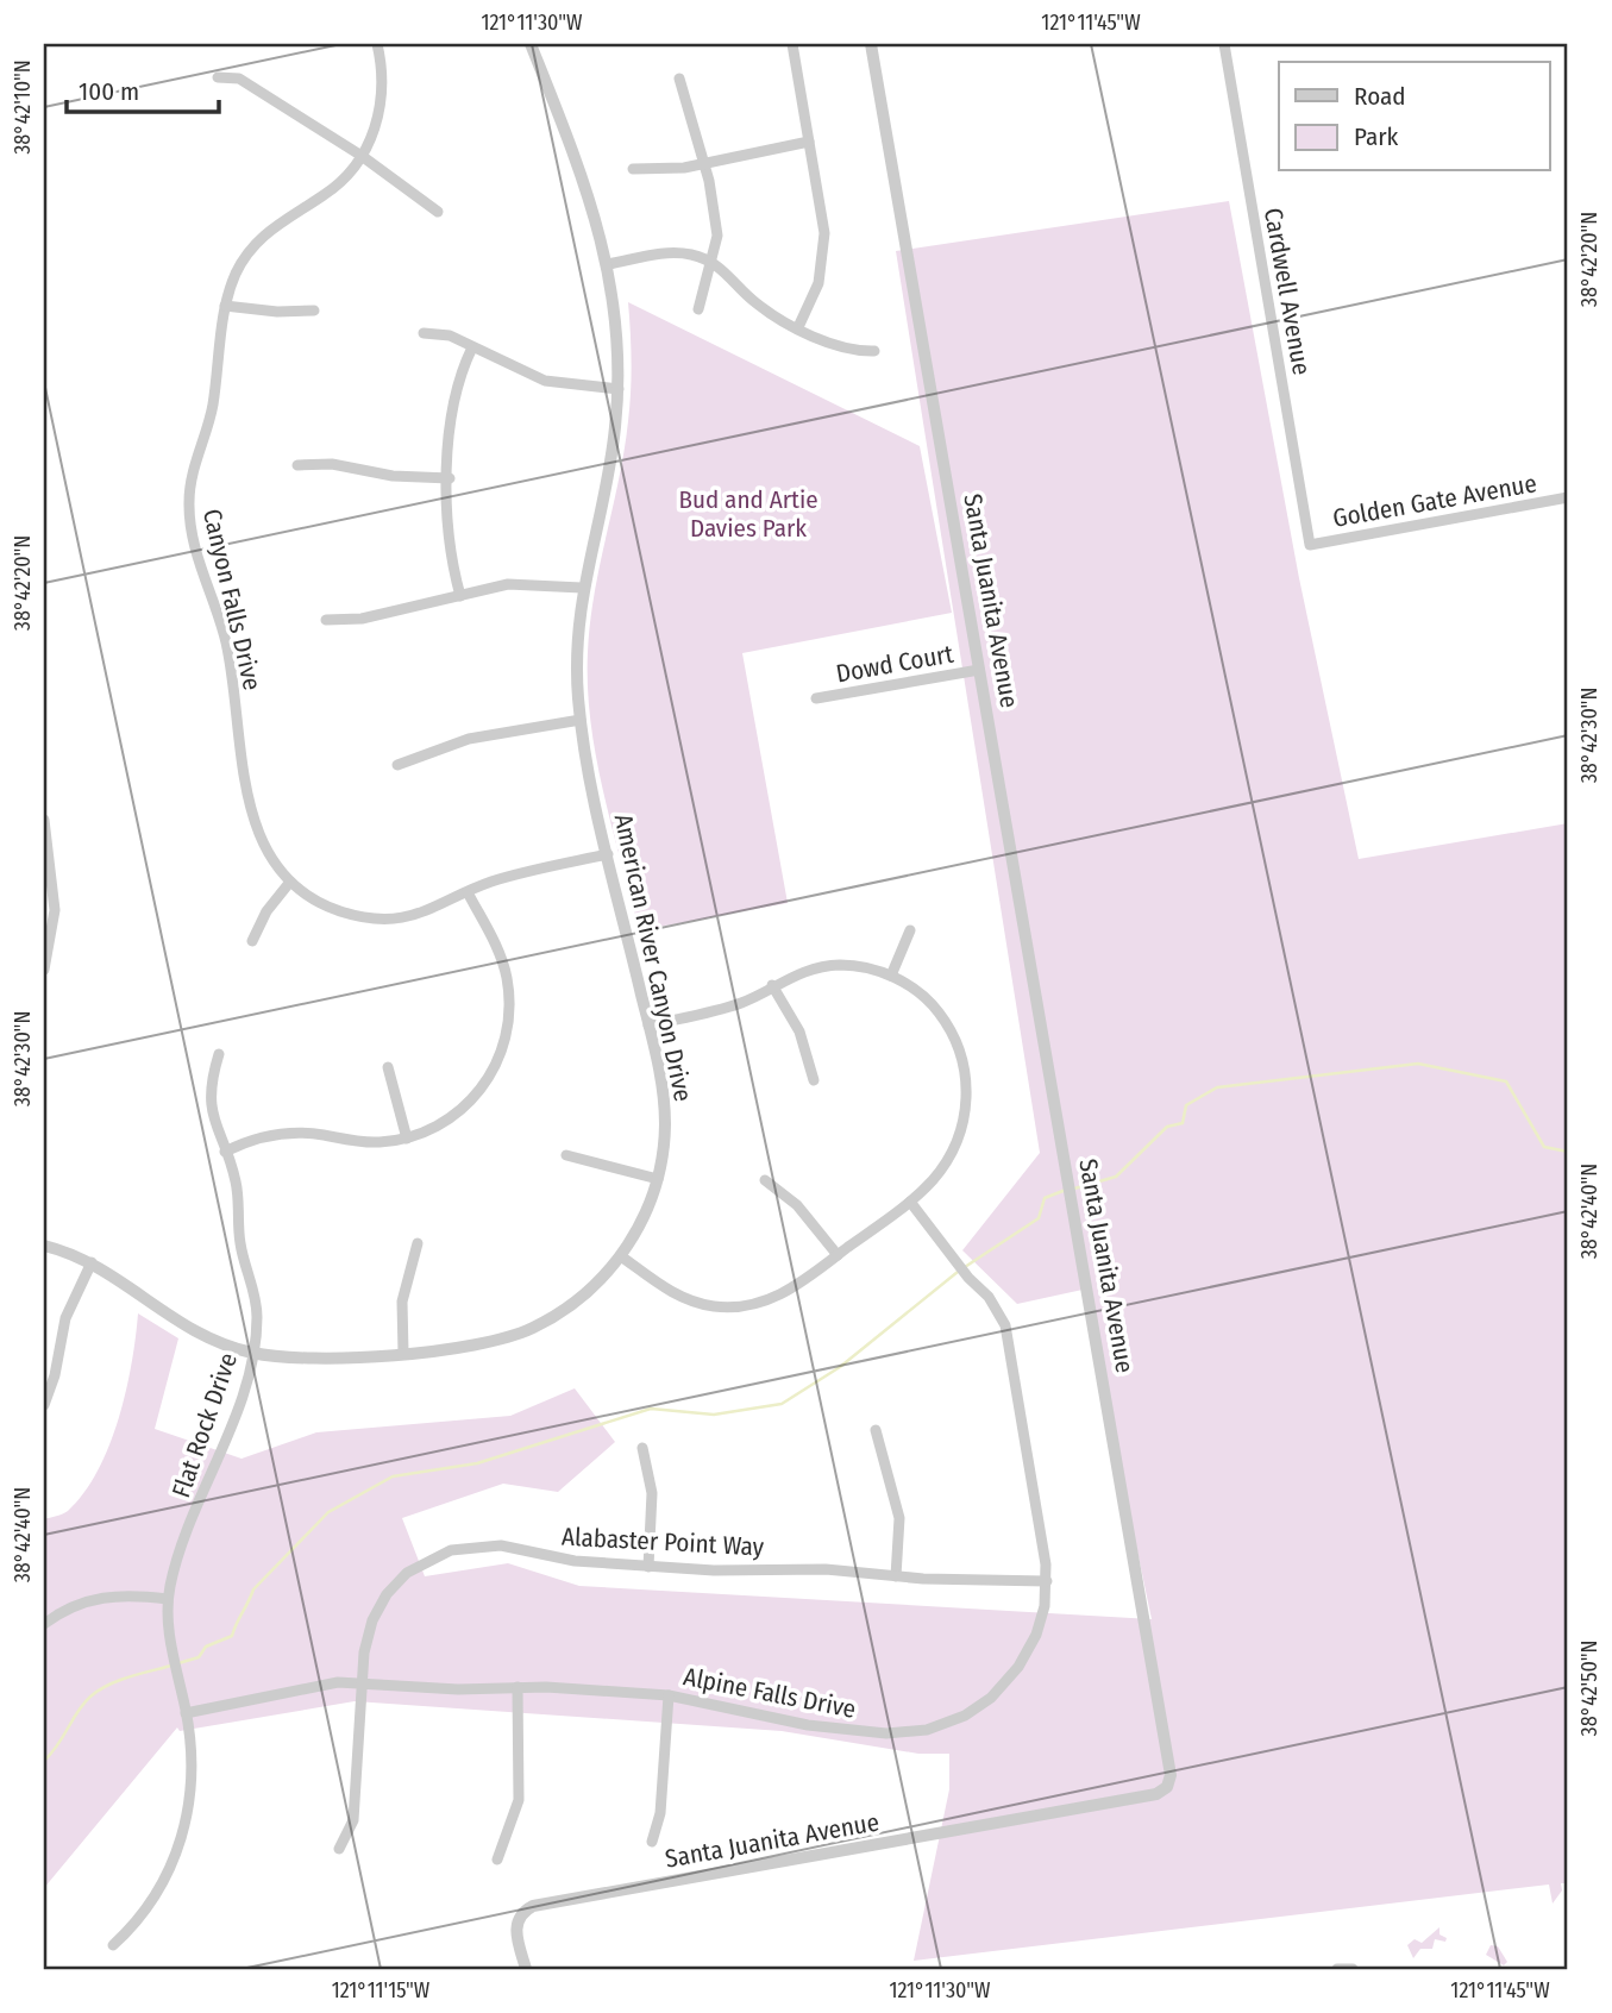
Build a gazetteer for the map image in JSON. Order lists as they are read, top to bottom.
{
  "streets": {
    "street": [
      "Cardwell Avenue",
      "Golden Gate Avenue",
      "Canyon Falls Drive",
      "Santa Juanita Avenue",
      "Dowd Court",
      "American River Canyon Drive",
      "Flat Rock Drive",
      "Alabaster Point Way",
      "Alpine Falls Drive"
    ]
  },
  "crossings": [
    ["Cardwell Avenue", "Golden Gate Avenue"],
    ["Canyon Falls Drive", "American River Canyon Drive"],
    ["Santa Juanita Avenue", "Dowd Court"],
    ["American River Canyon Drive", "Flat Rock Drive"],
    ["Flat Rock Drive", "Alpine Falls Drive"],
    ["Alabaster Point Way", "Alpine Falls Drive"]
  ],
  "parks": ["Bud and Artie Davies Park"],
  "legend": ["Road", "Park"],
  "scale_bar": "100 m",
  "coordinates": [
    "121°11'30\"W",
    "121°11'45\"W",
    "38°42'10\"N",
    "38°42'20\"N",
    "38°42'30\"N",
    "38°42'40\"N",
    "38°42'50\"N",
    "121°11'15\"W"
  ]
}
